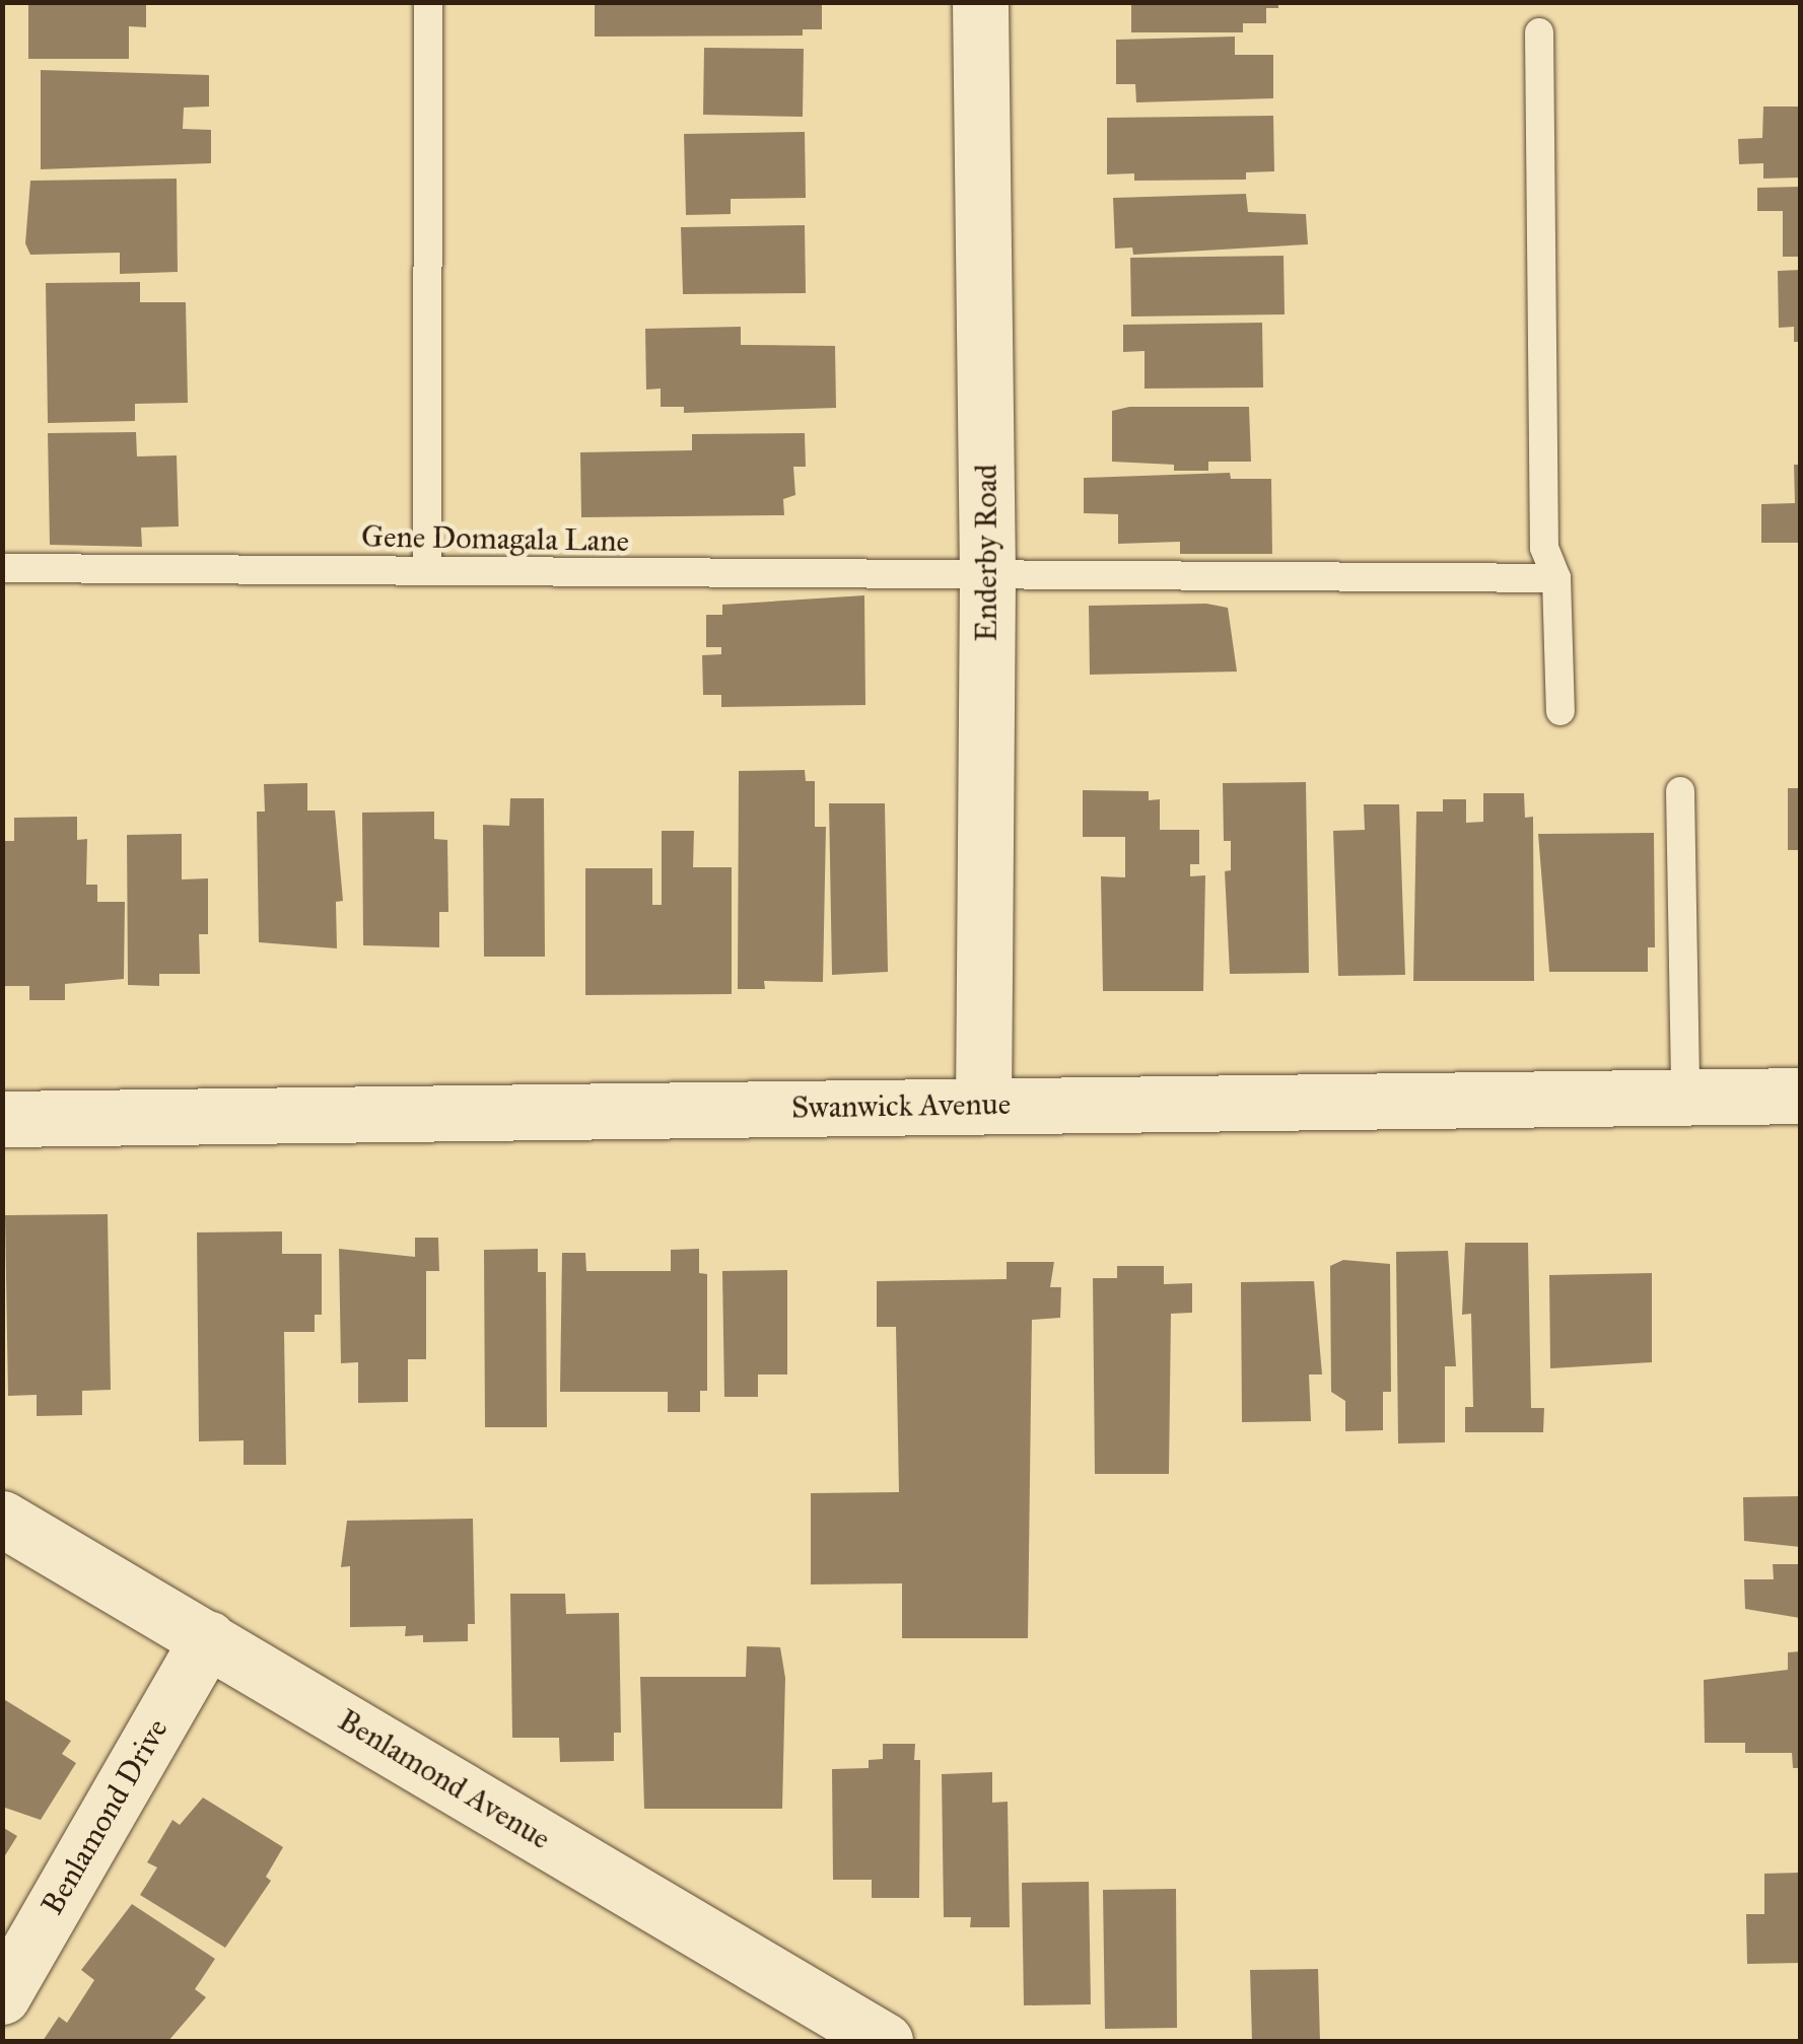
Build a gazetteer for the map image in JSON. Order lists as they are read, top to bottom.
{
  "streets": {
    "street": [
      "Enderby Road",
      "Swanwick Avenue",
      "Benlamond Avenue",
      "Benlamond Drive"
    ],
    "lane": ["Gene Domagala Lane"]
  },
  "crossings": [
    ["Gene Domagala Lane", "Enderby Road"],
    ["Enderby Road", "Swanwick Avenue"],
    ["Benlamond Avenue", "Benlamond Drive"]
  ]
}
